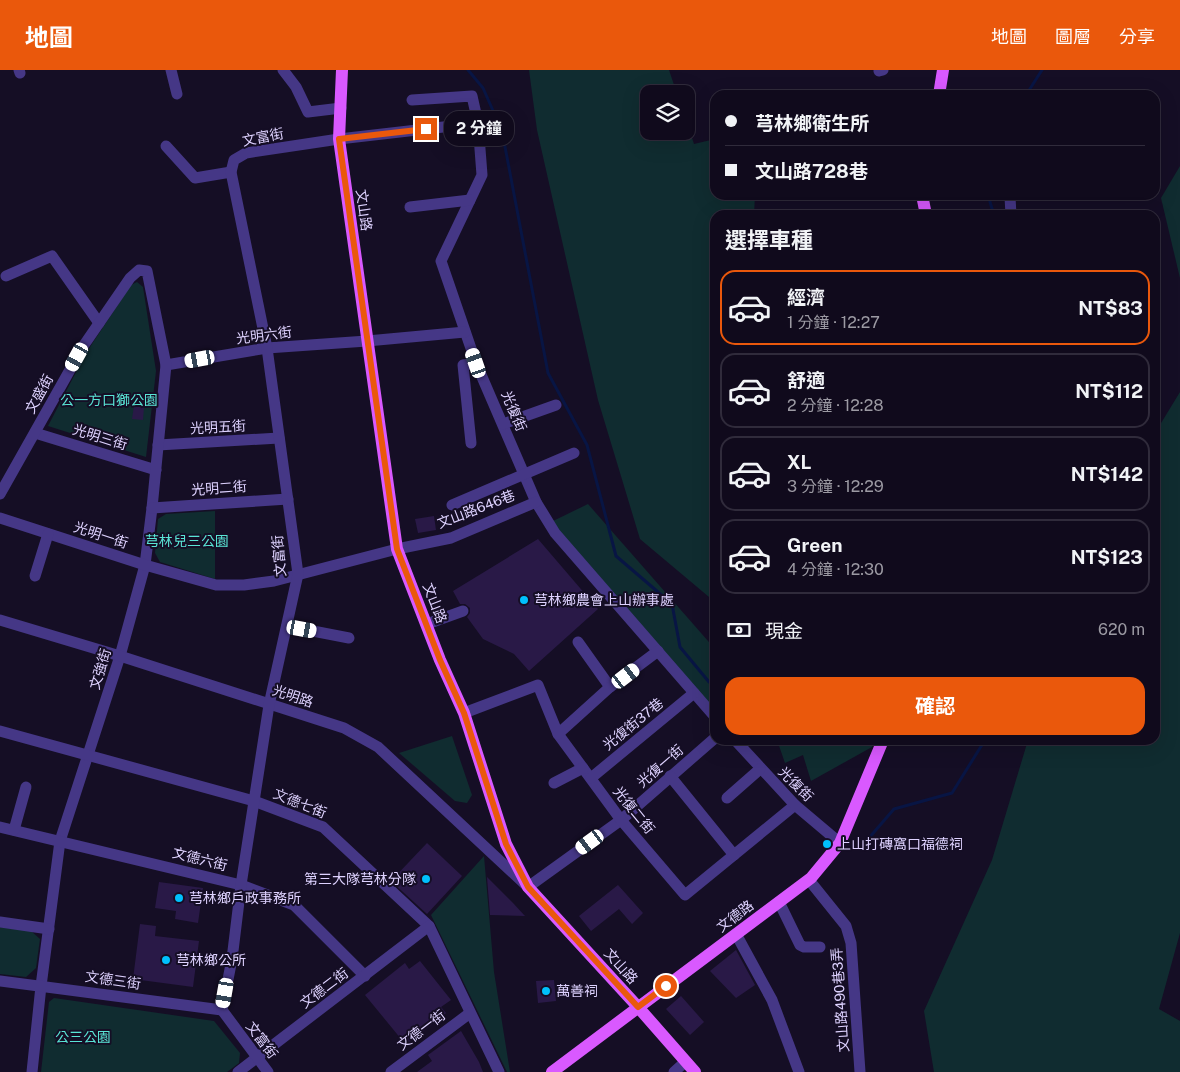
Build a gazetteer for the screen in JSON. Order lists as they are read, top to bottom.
{
  "streets": {
    "main road": ["文山路", "文德路"],
    "street": [
      "文富街",
      "光明六街",
      "文盛街",
      "光復街",
      "光明五街",
      "光明三街",
      "光明二街",
      "文山路646巷",
      "光明一街",
      "文強街",
      "光明路",
      "光復街37巷",
      "光復一街",
      "文德七街",
      "光復二街",
      "文德六街",
      "文德三街",
      "文德二街",
      "文山路490巷3弄",
      "文德一街"
    ]
  },
  "crossings": [
    ["文富街", "文山路"],
    ["文富街", "光明六街"],
    ["文富街", "光復街"],
    ["文富街", "光明五街"],
    ["文富街", "光明二街"],
    ["文富街", "光明一街"],
    ["文富街", "光明路"],
    ["文富街", "文德七街"],
    ["文富街", "文德六街"],
    ["文富街", "文德三街"],
    ["文富街", "文德二街"],
    ["文山路", "光明六街"],
    ["文山路", "文山路646巷"],
    ["文山路", "光明一街"],
    ["文山路", "光明路"],
    ["文山路", "光復一街"],
    ["文山路", "光復二街"],
    ["文山路", "文德路"],
    ["光明六街", "光復街"],
    ["光明六街", "文強街"],
    ["文盛街", "光明三街"],
    ["文盛街", "文強街"],
    ["光復街", "文山路646巷"],
    ["光復街", "光復街37巷"],
    ["光復街", "光復二街"],
    ["光復街", "文德路"],
    ["光明五街", "文強街"],
    ["光明三街", "文強街"],
    ["光明二街", "文強街"],
    ["文山路646巷", "光明一街"],
    ["光明一街", "文強街"],
    ["文強街", "光明路"],
    ["文強街", "文德七街"],
    ["文強街", "文德六街"],
    ["文強街", "文德三街"],
    ["光明路", "光復一街"],
    ["光復街37巷", "光復二街"],
    ["光復一街", "光復二街"],
    ["文德七街", "文德二街"],
    ["文德七街", "文德一街"],
    ["文德六街", "文德二街"],
    ["文德路", "文山路490巷3弄"]
  ],
  "parks": ["公一方口獅公園", "芎林兒三公園", "公三公園"],
  "places": [
    "芎林鄉農會上山辦事處",
    "上山打磚窩口福德祠",
    "第三大隊芎林分隊",
    "芎林鄉戶政事務所",
    "芎林鄉公所",
    "萬善祠"
  ],
  "page": {
    "header": "地圖",
    "nav": ["地圖", "圖層", "分享"],
    "banner": ["芎林鄉衛生所", "文山路728巷"],
    "bubble": "2 分鐘",
    "heading": "選擇車種",
    "list": [
      {
        "name": "經濟",
        "note": "1 分鐘 · 12:27",
        "value": "NT$83"
      },
      {
        "name": "舒適",
        "note": "2 分鐘 · 12:28",
        "value": "NT$112"
      },
      {
        "name": "XL",
        "note": "3 分鐘 · 12:29",
        "value": "NT$142"
      },
      {
        "name": "Green",
        "note": "4 分鐘 · 12:30",
        "value": "NT$123"
      }
    ],
    "pay": ["現金", "620 m"],
    "buttons": "確認"
  }
}
